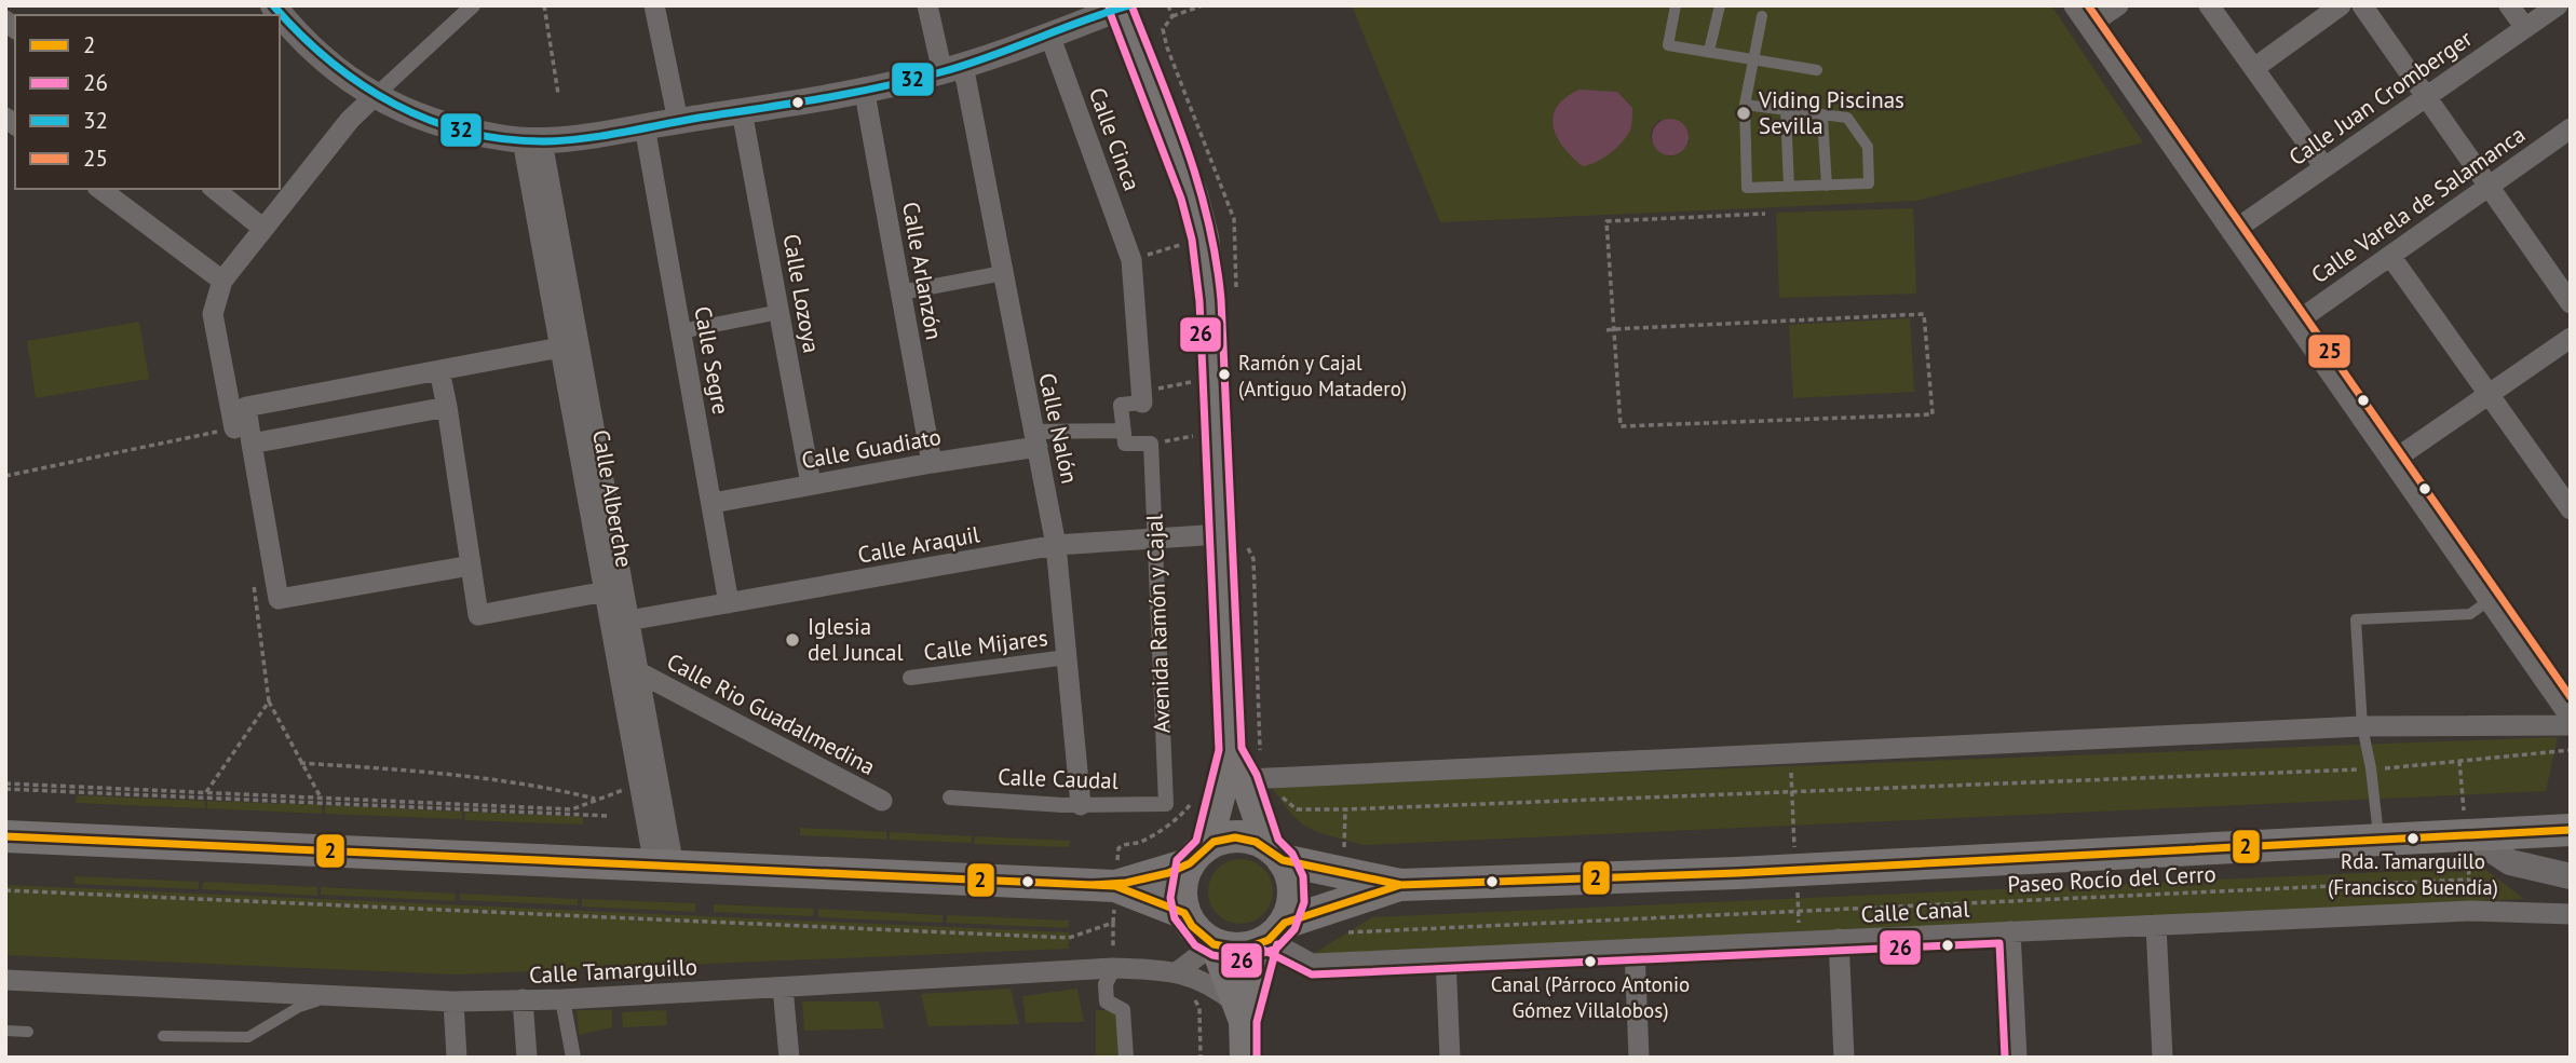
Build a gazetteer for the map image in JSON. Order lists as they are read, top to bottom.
{
  "streets": {
    "street": [
      "Calle Juan Cromberger",
      "Calle Cinca",
      "Calle Varela de Salamanca",
      "Calle Arlanzón",
      "Calle Lozoya",
      "Calle Segre",
      "Calle Nalón",
      "Calle Guadiato",
      "Calle Alberche",
      "Calle Araquil",
      "Avenida Ramón y Cajal",
      "Calle Mijares",
      "Calle Rio Guadalmedina",
      "Calle Caudal",
      "Calle Canal",
      "Calle Tamarguillo"
    ],
    "path": ["Paseo Rocío del Cerro"]
  },
  "crossings": [
    ["Calle Arlanzón", "Calle Guadiato"],
    ["Calle Lozoya", "Calle Guadiato"],
    ["Calle Segre", "Calle Guadiato"],
    ["Calle Segre", "Calle Araquil"],
    ["Calle Nalón", "Calle Guadiato"],
    ["Calle Nalón", "Calle Araquil"],
    ["Calle Nalón", "Calle Mijares"],
    ["Calle Nalón", "Calle Caudal"],
    ["Calle Alberche", "Calle Araquil"],
    ["Calle Alberche", "Calle Rio Guadalmedina"],
    ["Calle Araquil", "Avenida Ramón y Cajal"],
    ["Avenida Ramón y Cajal", "Calle Caudal"]
  ],
  "places": [
    "Viding Piscinas Sevilla",
    "Ramón y Cajal (Antiguo Matadero)",
    "Iglesia del Juncal",
    "Rda. Tamarguillo (Francisco Buendía)",
    "Canal (Párroco Antonio Gómez Villalobos)"
  ],
  "lines": [
    "transit line 26",
    "transit line 32",
    "transit line 25",
    "transit line 2"
  ],
  "legend": [
    "2",
    "26",
    "32",
    "25"
  ]
}
